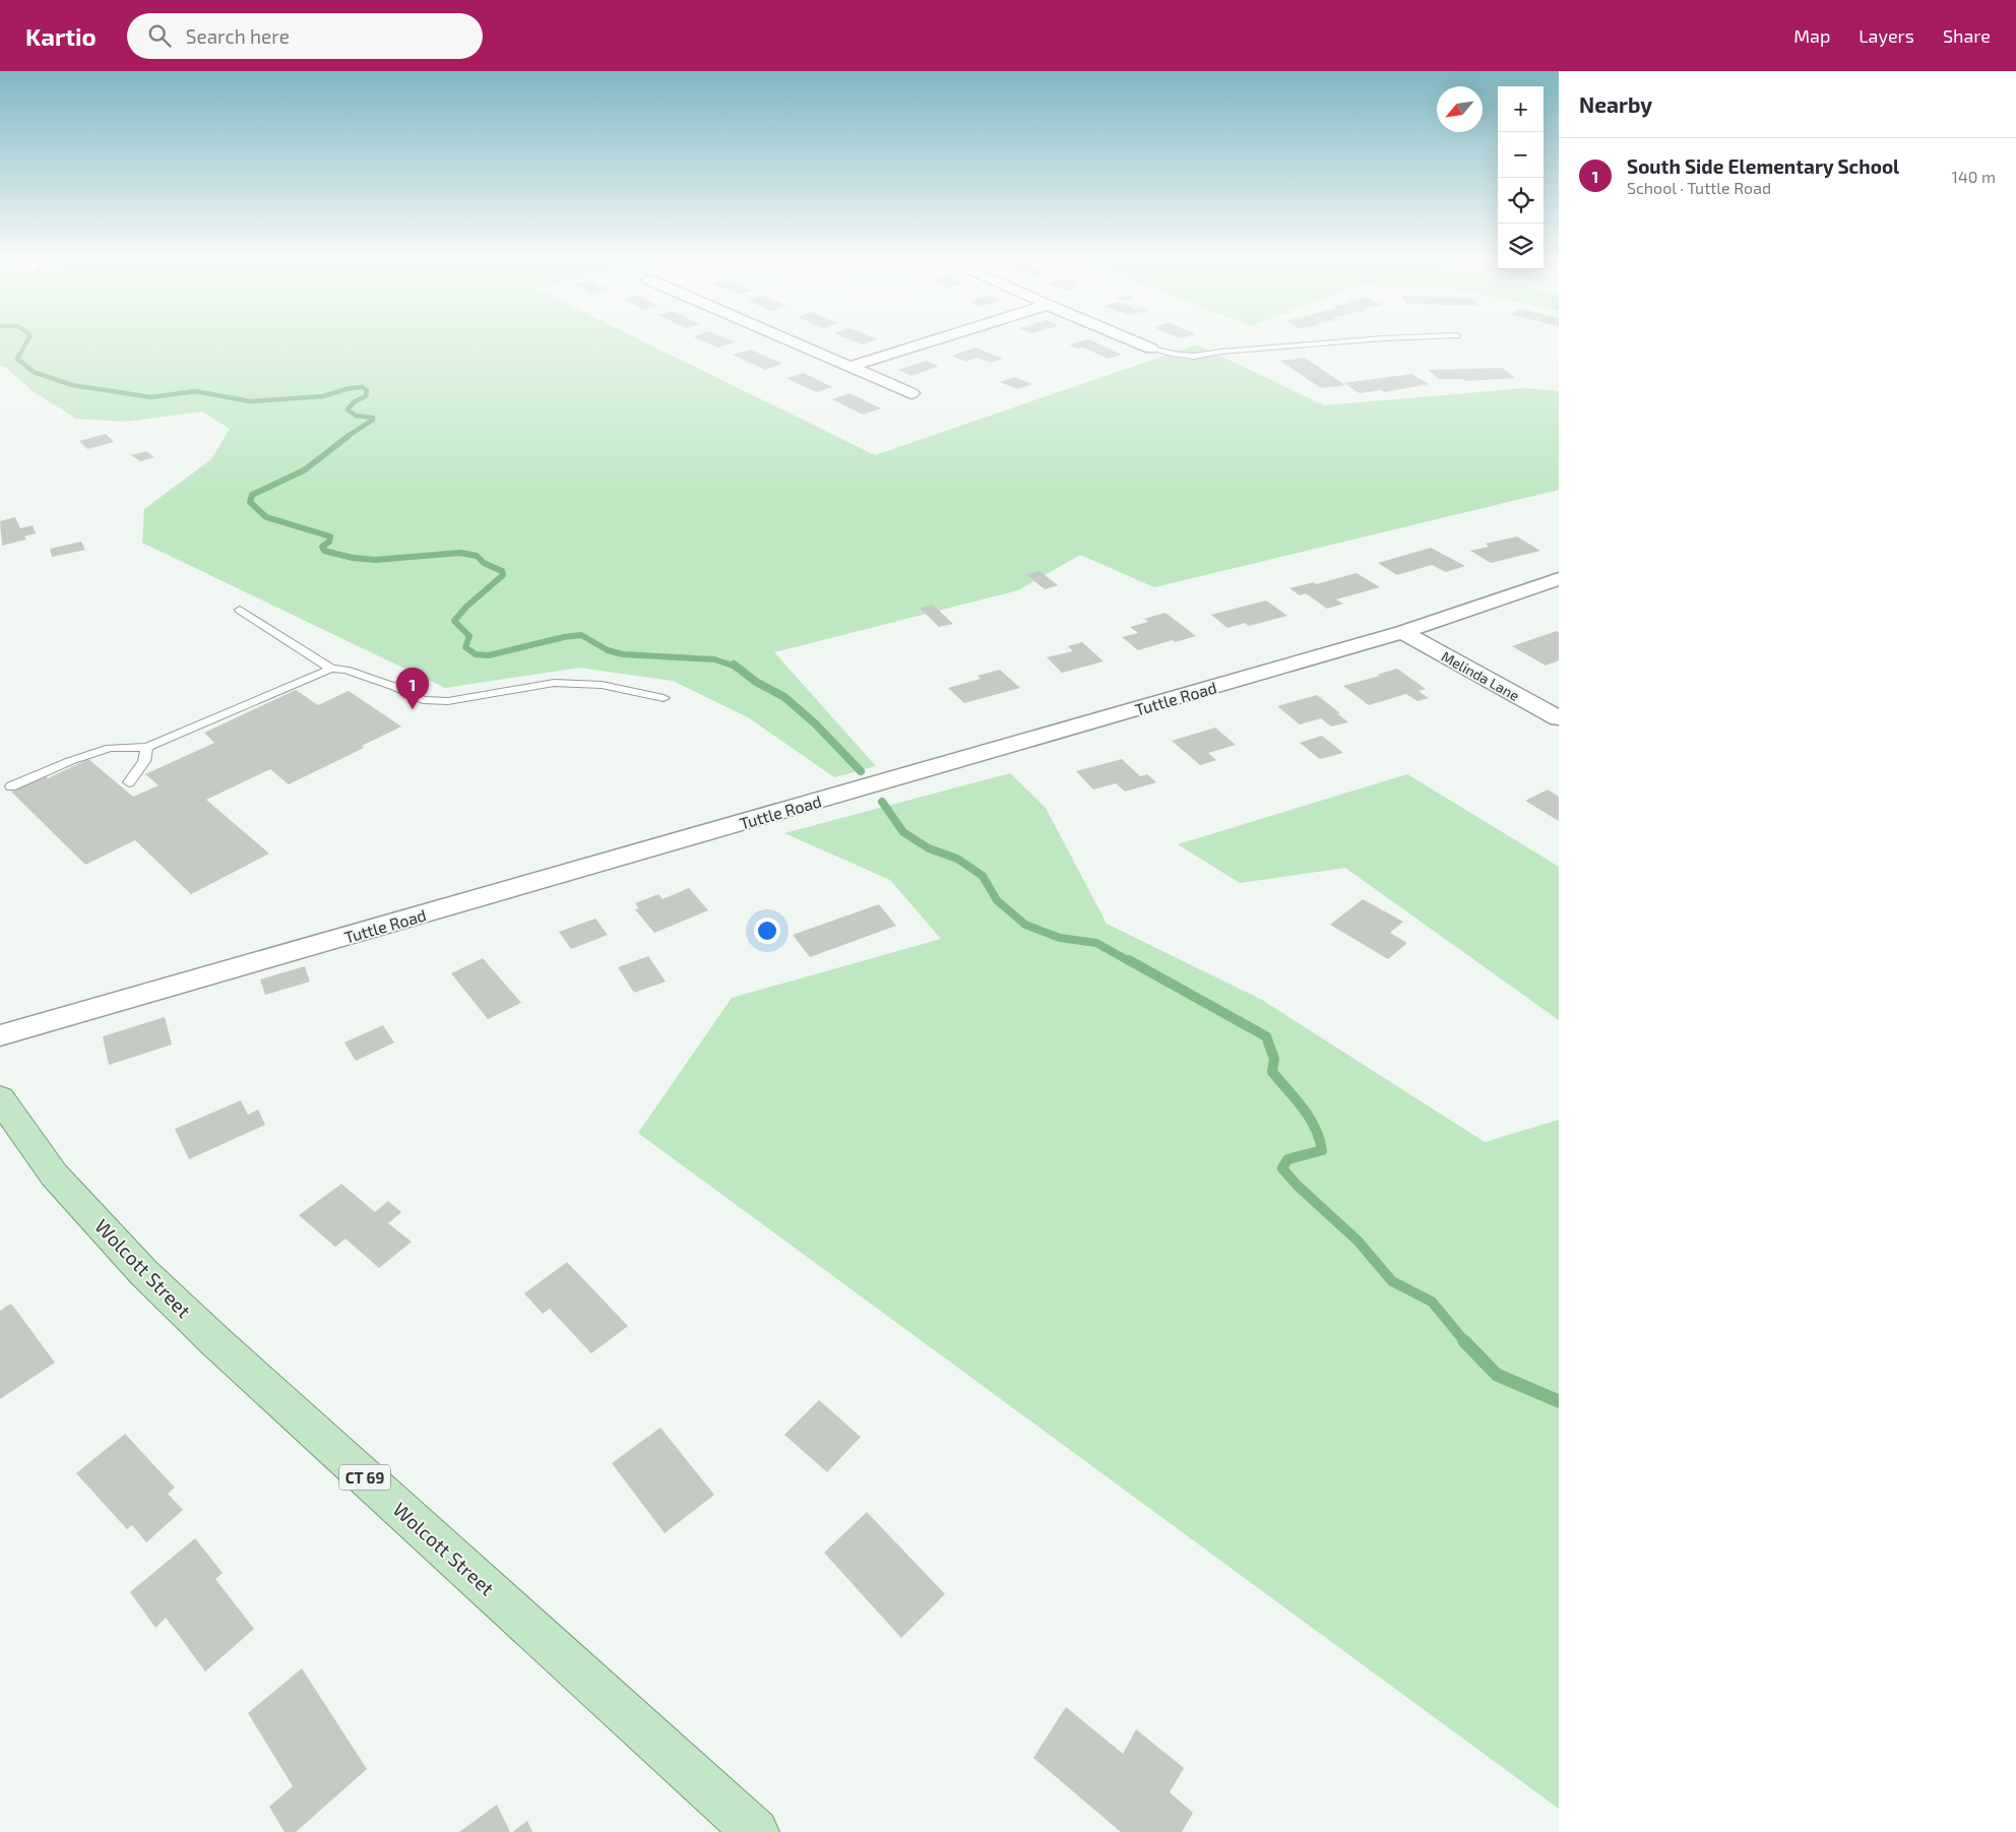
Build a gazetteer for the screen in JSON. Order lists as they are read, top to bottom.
{
  "streets": {
    "main road": ["Wolcott Street", "CT 69"],
    "street": ["Melinda Lane", "Tuttle Road"]
  },
  "crossings": [
    ["Melinda Lane", "Tuttle Road"]
  ],
  "north": "bottom left",
  "page": {
    "header": "Kartio",
    "search": "Search here",
    "nav": ["Map", "Layers", "Share"],
    "heading": "Nearby",
    "map_buttons": ["+", "−"],
    "list": [
      {
        "mark": "1",
        "name": "South Side Elementary School",
        "note": "School · Tuttle Road",
        "value": "140 m"
      }
    ],
    "pins": "1"
  }
}
